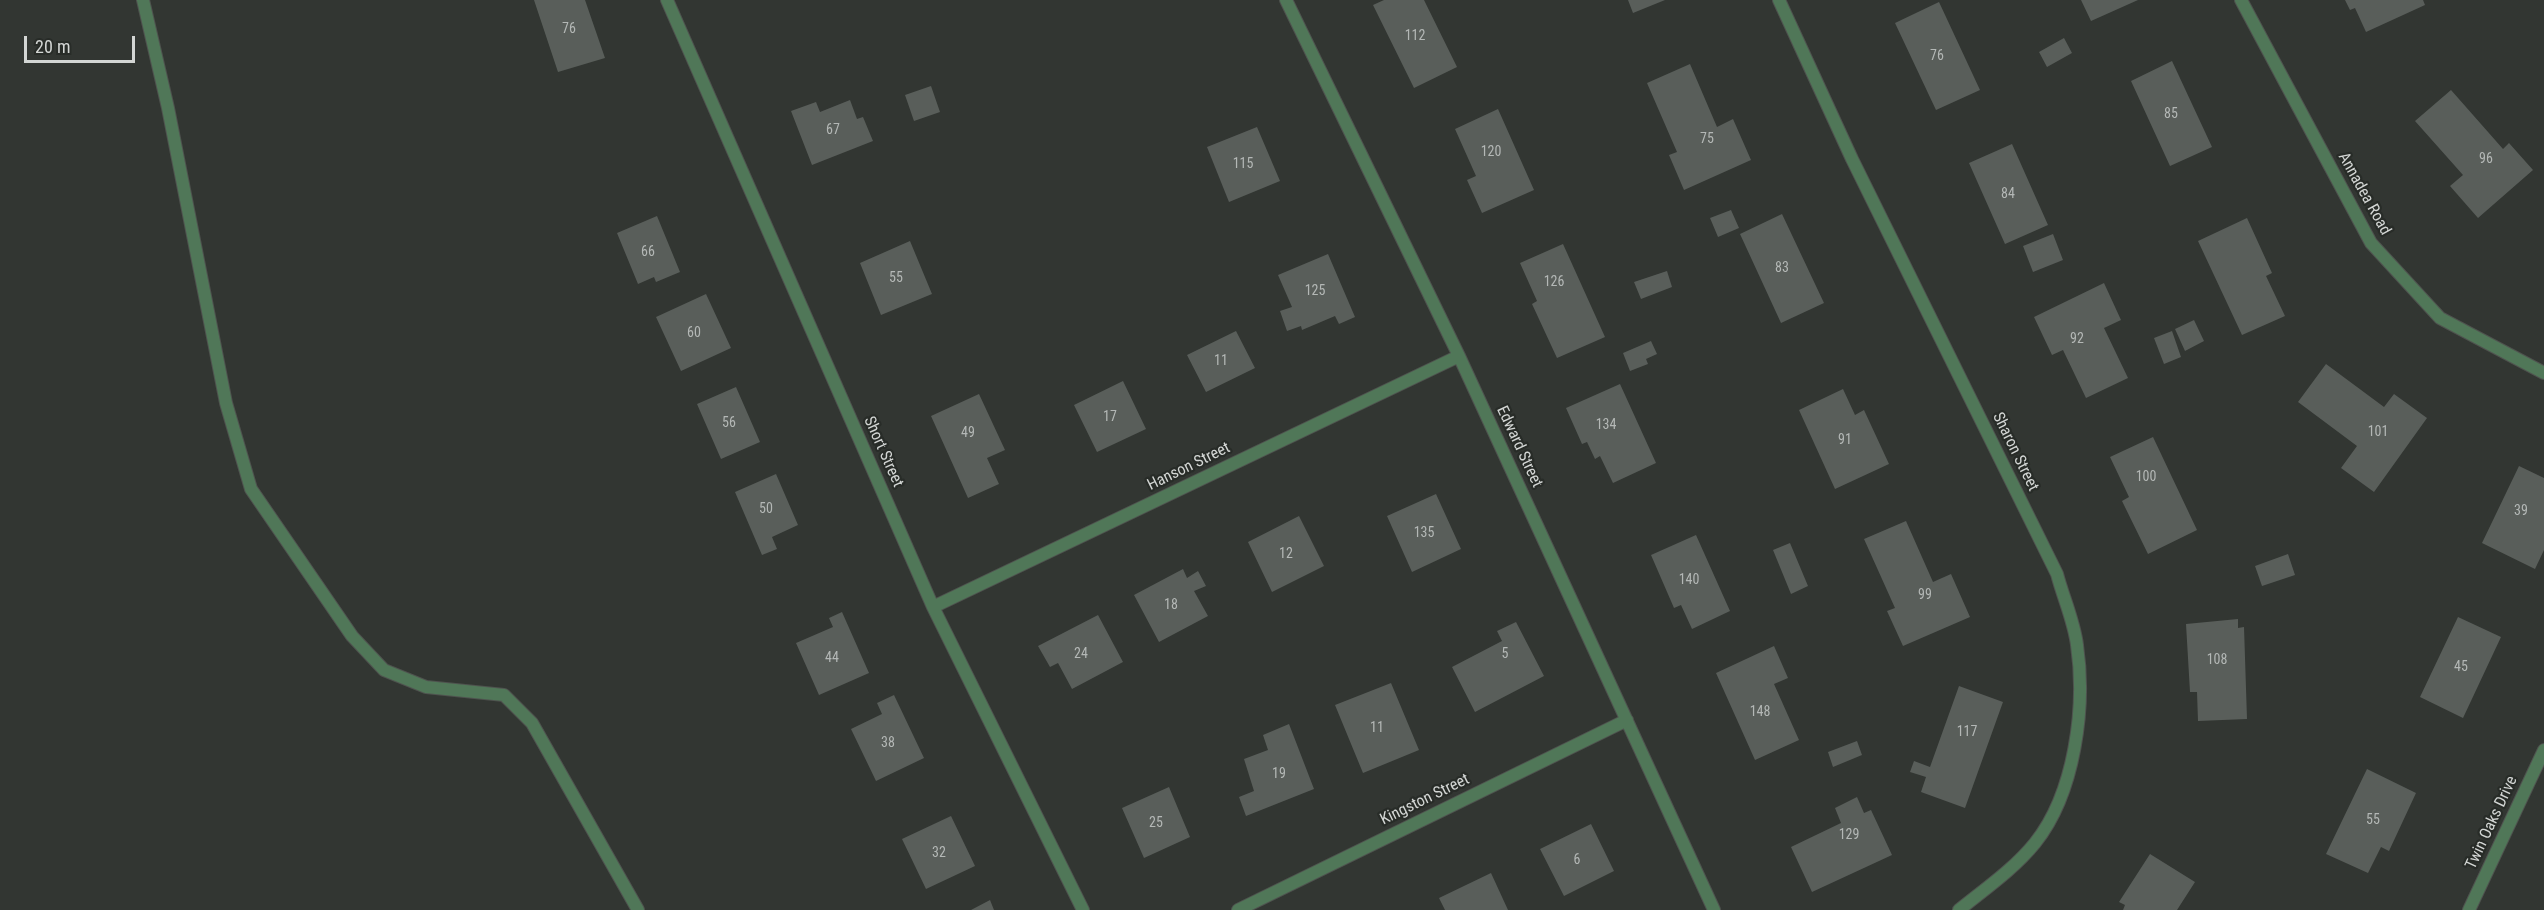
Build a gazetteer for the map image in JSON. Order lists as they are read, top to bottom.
{
  "streets": {
    "street": [
      "Annadea Road",
      "Edward Street",
      "Short Street",
      "Sharon Street",
      "Hanson Street",
      "Kingston Street",
      "Twin Oaks Drive"
    ]
  },
  "crossings": [
    ["Edward Street", "Hanson Street"],
    ["Edward Street", "Kingston Street"],
    ["Short Street", "Hanson Street"]
  ],
  "house_numbers": [
    "76",
    "112",
    "76",
    "85",
    "67",
    "75",
    "120",
    "96",
    "115",
    "84",
    "66",
    "83",
    "55",
    "126",
    "125",
    "60",
    "92",
    "11",
    "17",
    "56",
    "134",
    "101",
    "49",
    "91",
    "100",
    "50",
    "39",
    "135",
    "12",
    "140",
    "99",
    "18",
    "24",
    "5",
    "44",
    "108",
    "45",
    "148",
    "11",
    "117",
    "38",
    "19",
    "55",
    "25",
    "129",
    "32",
    "6"
  ],
  "scale_bar": "20 m"
}
